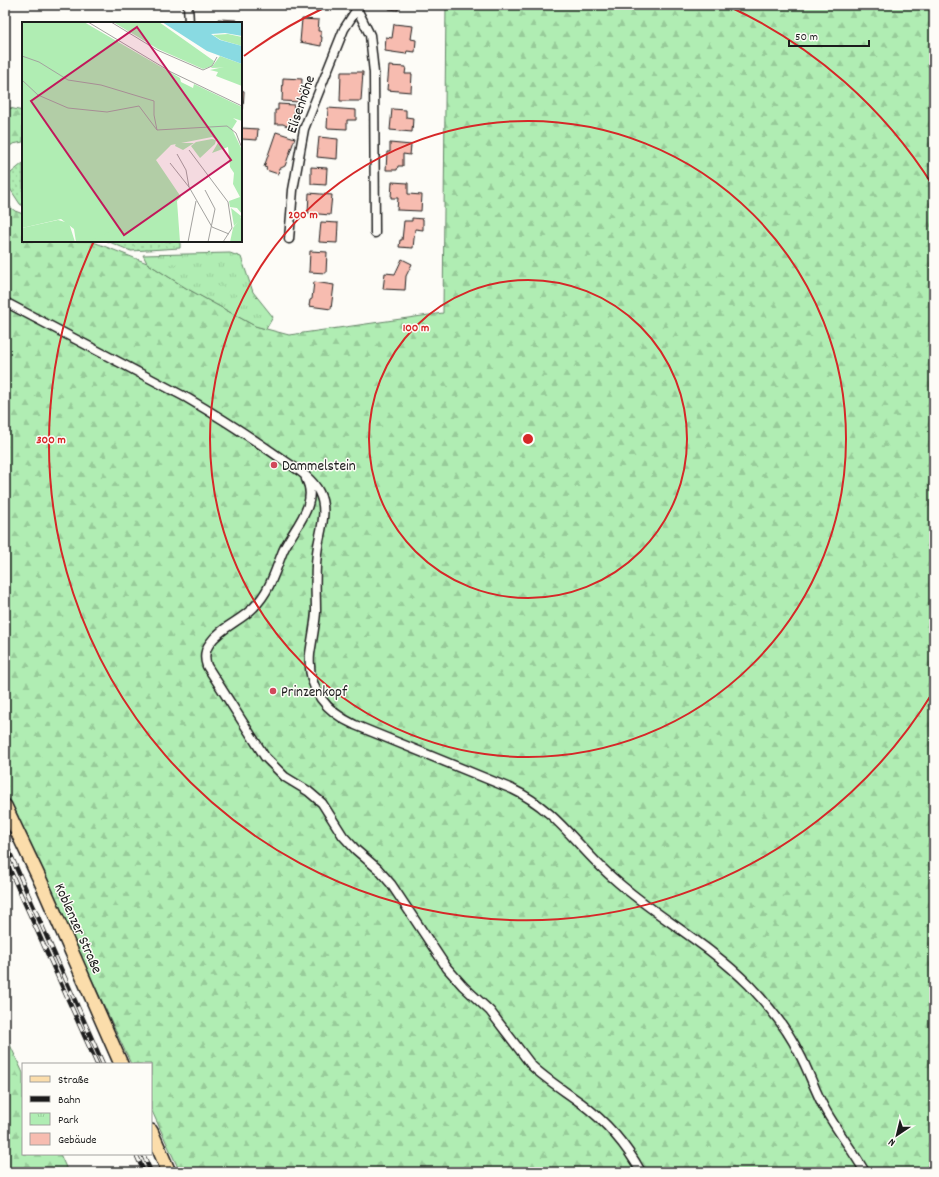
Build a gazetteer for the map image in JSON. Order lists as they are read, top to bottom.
{
  "streets": {
    "main road": ["Koblenzer Straße"],
    "street": ["Elisenhöhe"]
  },
  "places": ["Dammelstein", "Prinzenkopf"],
  "legend": [
    "Straße",
    "Bahn",
    "Park",
    "Gebäude"
  ],
  "scale_bar": "50 m",
  "north": "bottom left",
  "rings": ["200 m", "100 m", "300 m"]
}
